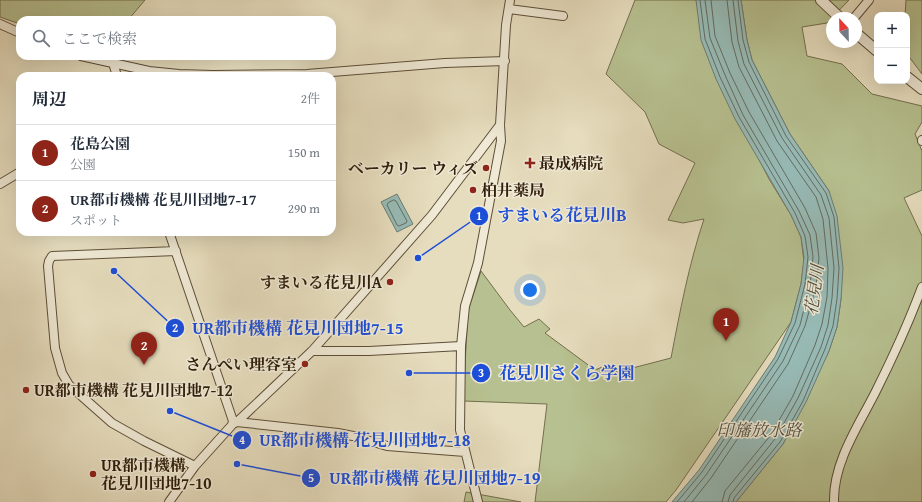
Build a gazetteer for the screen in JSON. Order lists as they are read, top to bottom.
{
  "water": ["花見川", "印旛放水路"],
  "places": {
    "health": ["最成病院"],
    "other": [
      "ベーカリー ウィズ",
      "柏井薬局",
      "すまいる花見川B",
      "UR都市機構 花見川団地7-15",
      "すまいる花見川A",
      "さんぺい理容室",
      "花見川さくら学園",
      "UR都市機構 花見川団地7-12",
      "UR都市機構 花見川団地7-18",
      "UR都市機構 花見川団地7-19",
      "UR都市機構 花見川団地7-10"
    ]
  },
  "north": "top",
  "page": {
    "map_buttons": ["+", "−"],
    "search": "ここで検索",
    "heading": ["周辺", "2件"],
    "list": [
      {
        "mark": "1",
        "name": "花島公園",
        "note": "公園",
        "value": "150 m"
      },
      {
        "mark": "2",
        "name": "UR都市機構 花見川団地7-17",
        "note": "スポット",
        "value": "290 m"
      }
    ],
    "pins": ["1", "2"]
  }
}
